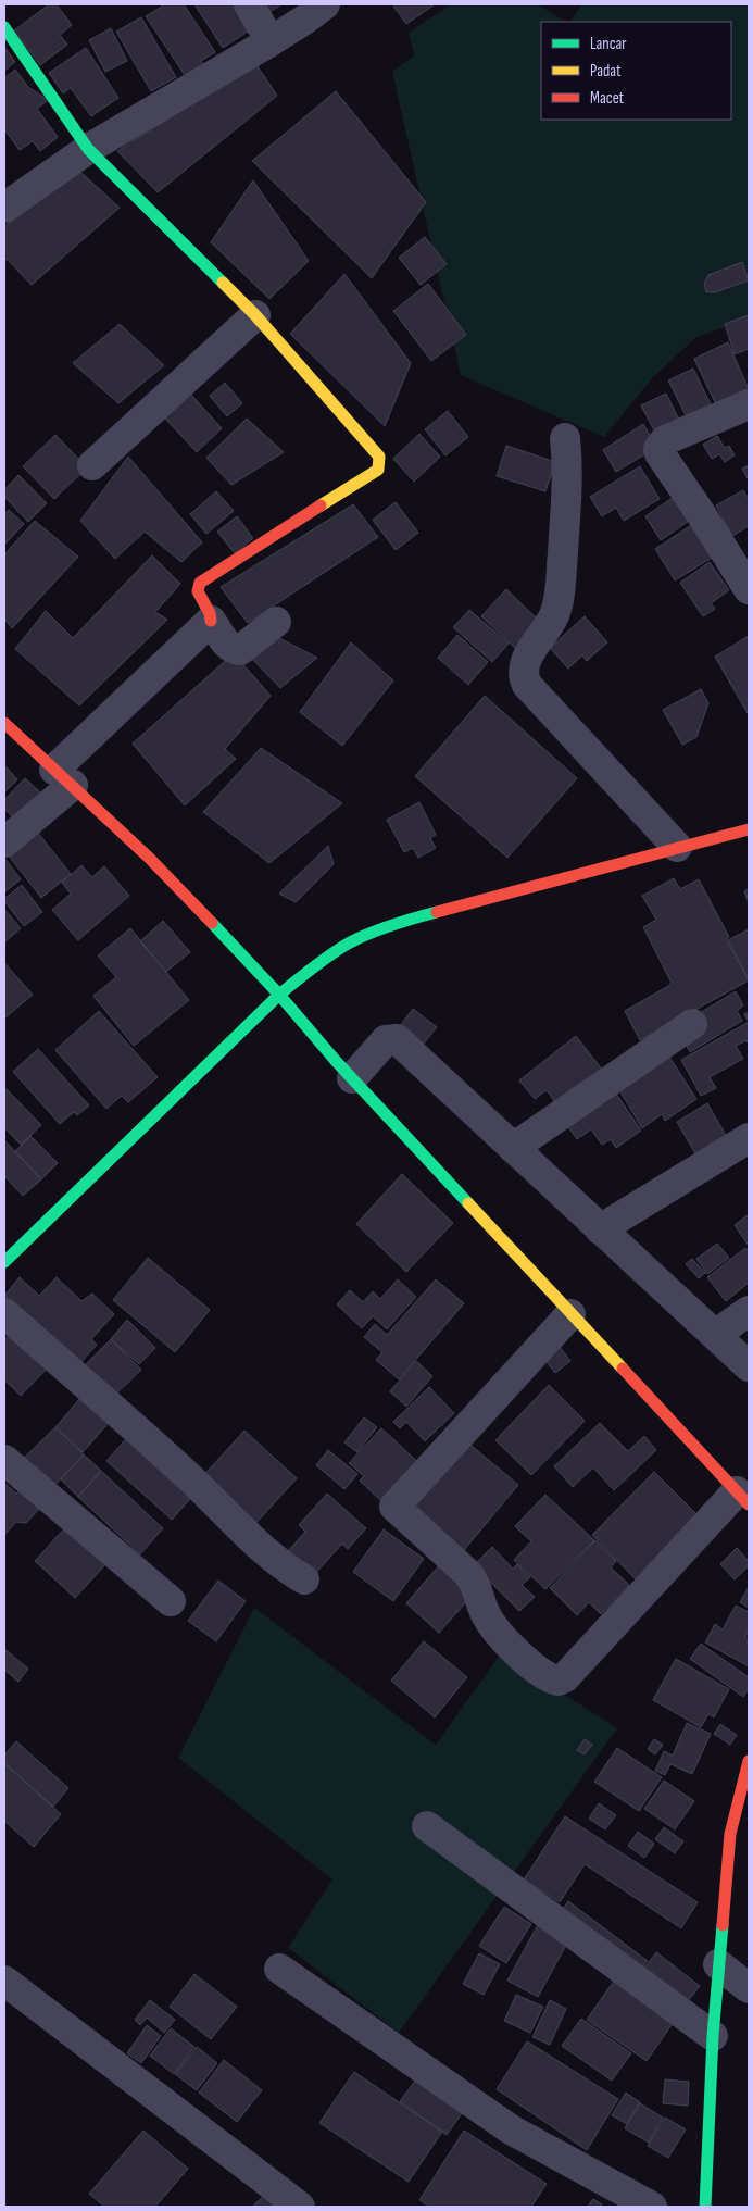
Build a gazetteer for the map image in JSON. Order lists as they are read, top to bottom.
{
  "legend": ["Lancar", "Padat", "Macet"]
}
